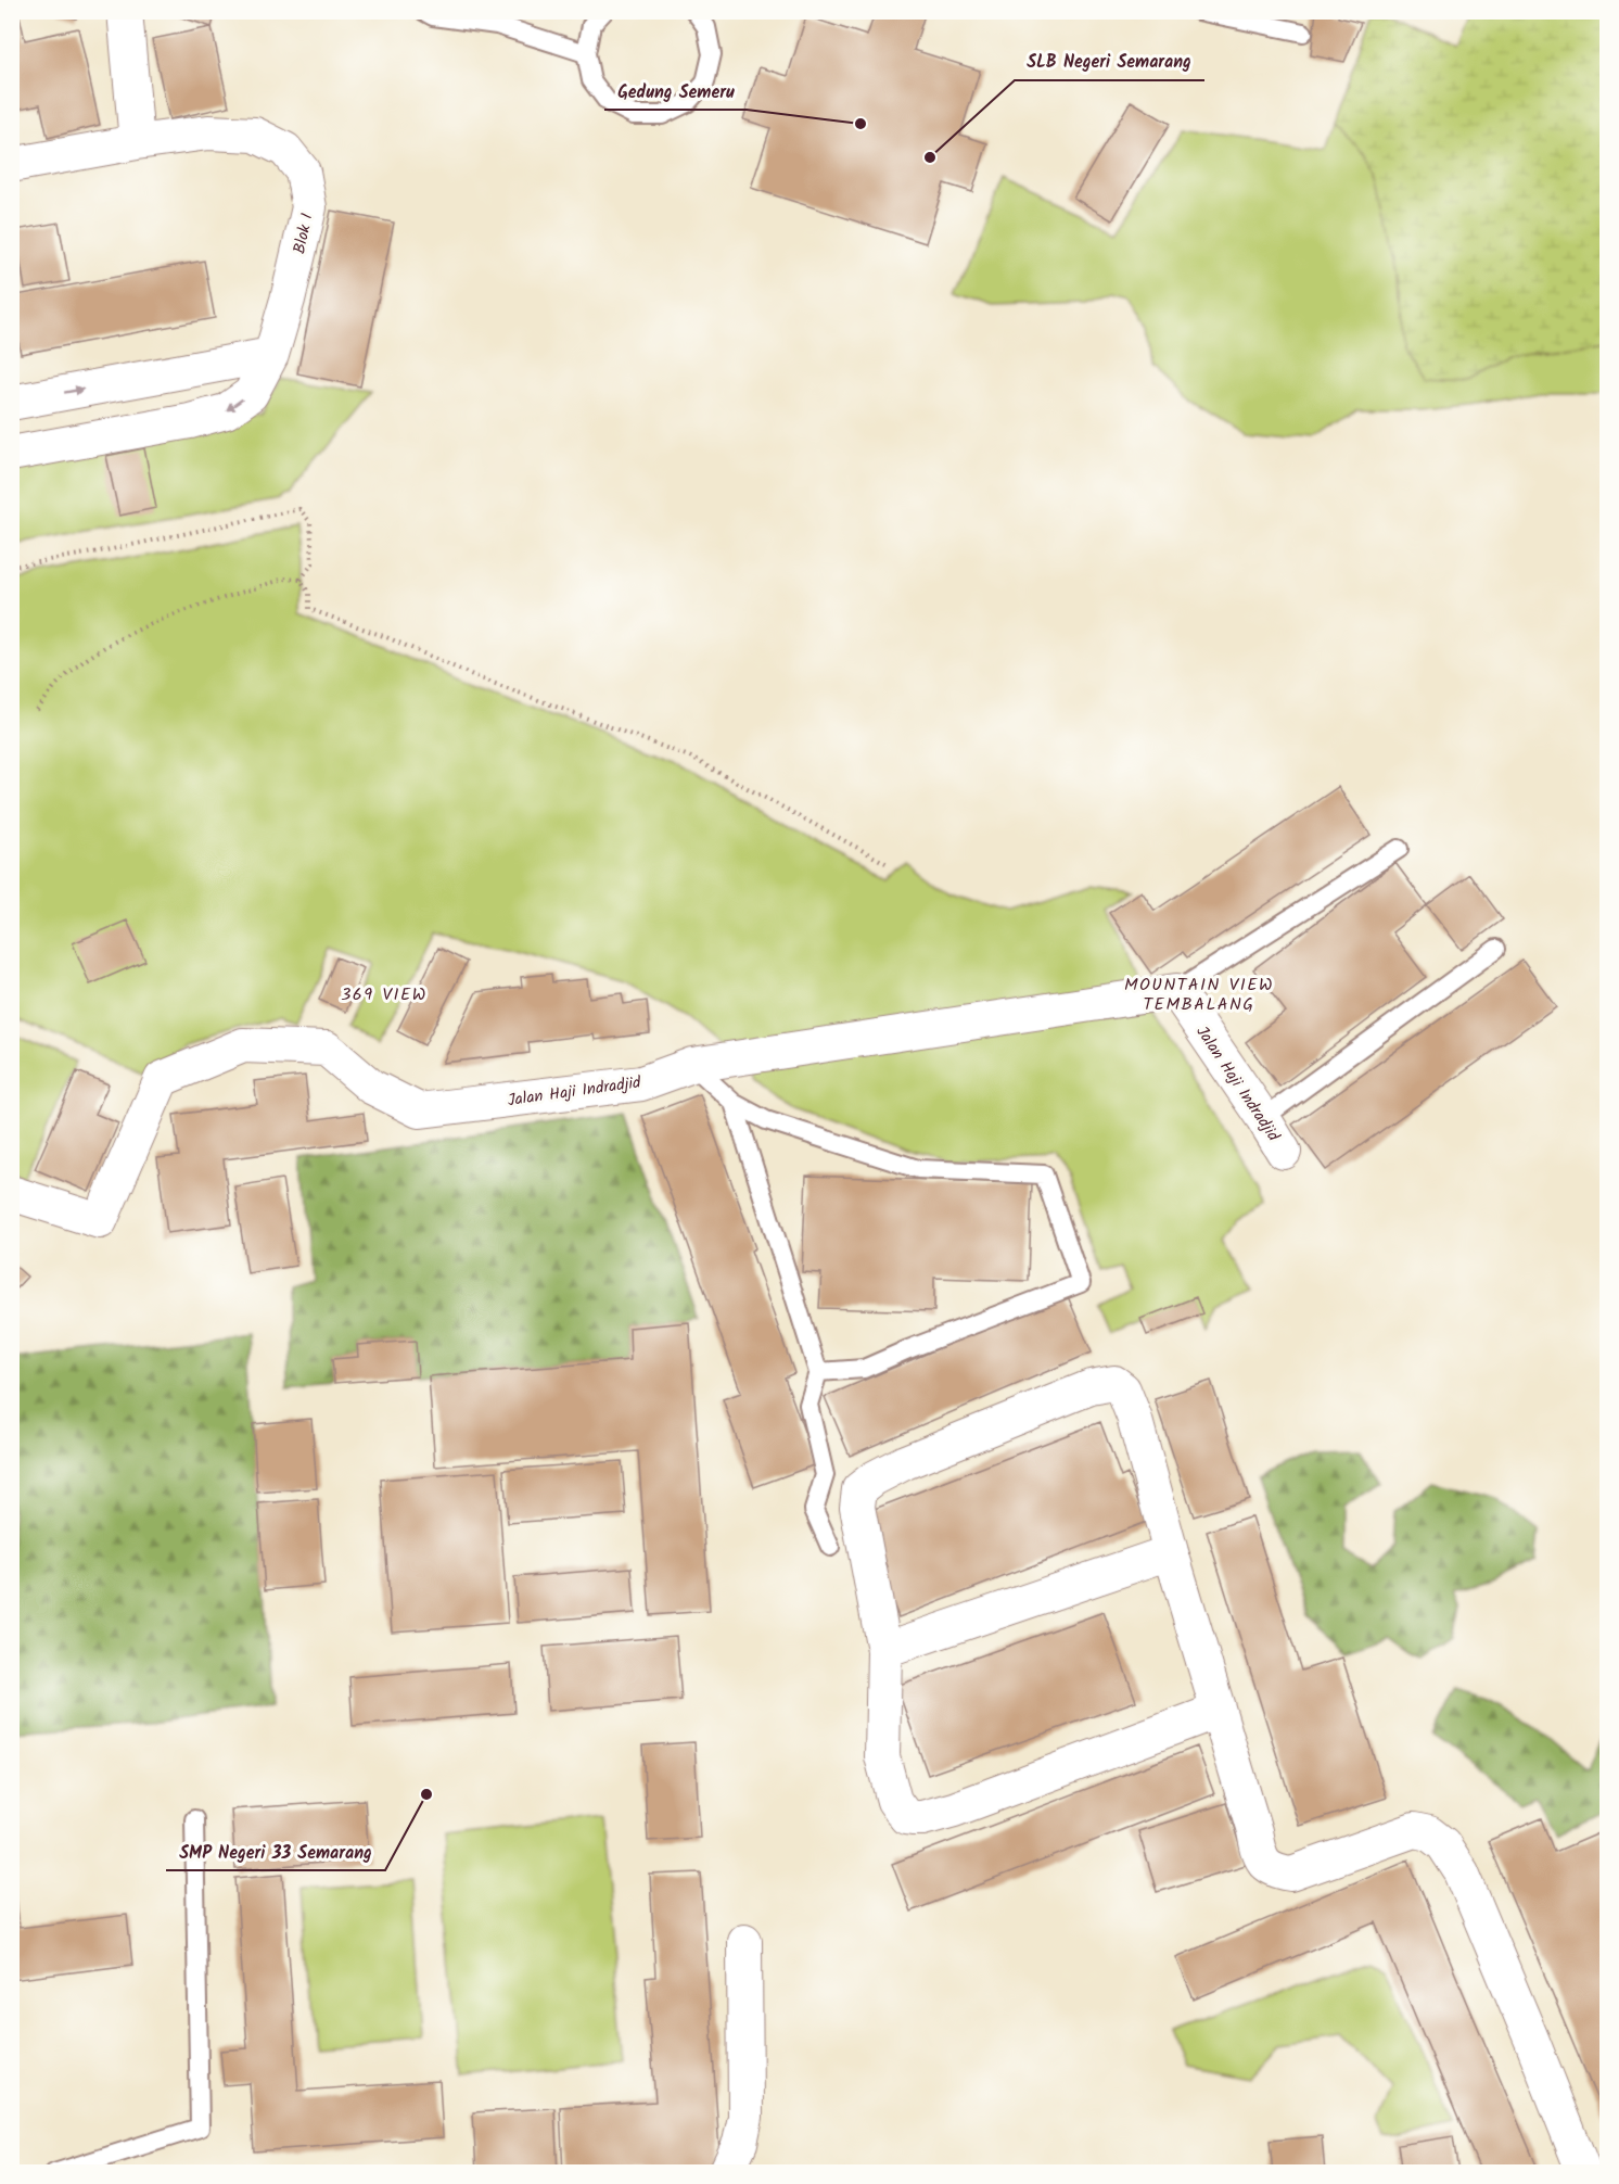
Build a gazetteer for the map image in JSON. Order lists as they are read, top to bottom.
{
  "streets": {
    "street": ["Blok I", "Jalan Haji Indradjid"]
  },
  "districts": ["MOUNTAIN VIEW TEMBALANG", "369 VIEW"],
  "places": ["Gedung Semeru", "SLB Negeri Semarang", "SMP Negeri 33 Semarang"]
}
